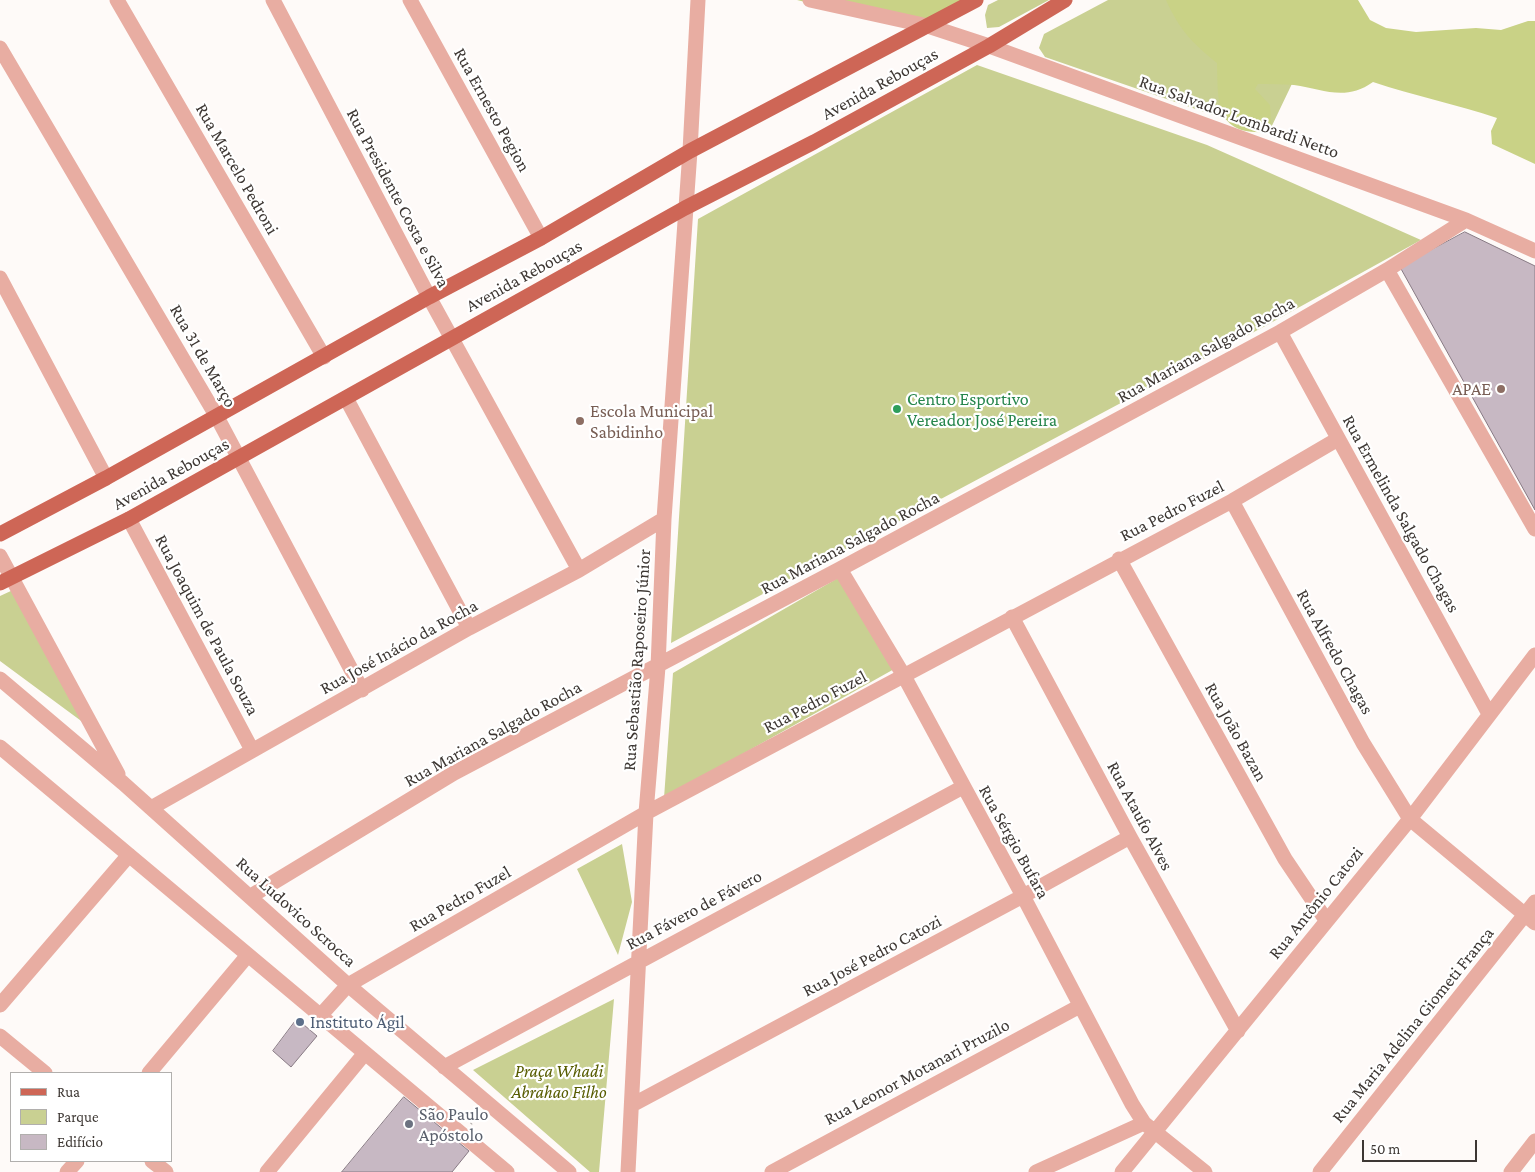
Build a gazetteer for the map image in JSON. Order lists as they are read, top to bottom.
{
  "streets": {
    "main road": ["Avenida Rebouças"],
    "street": [
      "Rua Ernesto Pegion",
      "Rua Salvador Lombardi Netto",
      "Rua Marcelo Pedroni",
      "Rua Presidente Costa e Silva",
      "Rua Mariana Salgado Rocha",
      "Rua 31 de Março",
      "Rua Pedro Fuzel",
      "Rua Ermelinda Salgado Chagas",
      "Rua Joaquim de Paula Souza",
      "Rua José Inácio da Rocha",
      "Rua Alfredo Chagas",
      "Rua Sebastião Raposeiro Júnior",
      "Rua João Bazan",
      "Rua Ataufo Alves",
      "Rua Sérgio Bufara",
      "Rua Antônio Catozi",
      "Rua Fávero de Fávero",
      "Rua Ludovico Scrocca",
      "Rua José Pedro Catozi",
      "Rua Maria Adelina Giometi França",
      "Rua Leonor Motanari Pruzilo"
    ]
  },
  "crossings": [
    ["Avenida Rebouças", "Rua Ernesto Pegion"],
    ["Avenida Rebouças", "Rua Salvador Lombardi Netto"],
    ["Avenida Rebouças", "Rua Marcelo Pedroni"],
    ["Avenida Rebouças", "Rua Presidente Costa e Silva"],
    ["Avenida Rebouças", "Rua 31 de Março"],
    ["Avenida Rebouças", "Rua Joaquim de Paula Souza"],
    ["Avenida Rebouças", "Rua Sebastião Raposeiro Júnior"],
    ["Rua Salvador Lombardi Netto", "Rua Mariana Salgado Rocha"],
    ["Rua Presidente Costa e Silva", "Rua José Inácio da Rocha"],
    ["Rua Mariana Salgado Rocha", "Rua Ermelinda Salgado Chagas"],
    ["Rua Mariana Salgado Rocha", "Rua Sebastião Raposeiro Júnior"],
    ["Rua Mariana Salgado Rocha", "Rua Sérgio Bufara"],
    ["Rua Mariana Salgado Rocha", "Rua Ludovico Scrocca"],
    ["Rua 31 de Março", "Rua José Inácio da Rocha"],
    ["Rua Pedro Fuzel", "Rua Ermelinda Salgado Chagas"],
    ["Rua Pedro Fuzel", "Rua Alfredo Chagas"],
    ["Rua Pedro Fuzel", "Rua Sebastião Raposeiro Júnior"],
    ["Rua Pedro Fuzel", "Rua João Bazan"],
    ["Rua Pedro Fuzel", "Rua Ataufo Alves"],
    ["Rua Pedro Fuzel", "Rua Sérgio Bufara"],
    ["Rua Pedro Fuzel", "Rua Ludovico Scrocca"],
    ["Rua Ermelinda Salgado Chagas", "Rua Antônio Catozi"],
    ["Rua Joaquim de Paula Souza", "Rua José Inácio da Rocha"],
    ["Rua José Inácio da Rocha", "Rua Sebastião Raposeiro Júnior"],
    ["Rua José Inácio da Rocha", "Rua Ludovico Scrocca"],
    ["Rua Alfredo Chagas", "Rua Antônio Catozi"],
    ["Rua Alfredo Chagas", "Rua Maria Adelina Giometi França"],
    ["Rua Sebastião Raposeiro Júnior", "Rua Fávero de Fávero"],
    ["Rua Sebastião Raposeiro Júnior", "Rua José Pedro Catozi"],
    ["Rua João Bazan", "Rua Antônio Catozi"],
    ["Rua Ataufo Alves", "Rua Antônio Catozi"],
    ["Rua Ataufo Alves", "Rua José Pedro Catozi"],
    ["Rua Sérgio Bufara", "Rua Antônio Catozi"],
    ["Rua Sérgio Bufara", "Rua Fávero de Fávero"],
    ["Rua Sérgio Bufara", "Rua José Pedro Catozi"],
    ["Rua Sérgio Bufara", "Rua Leonor Motanari Pruzilo"],
    ["Rua Fávero de Fávero", "Rua Ludovico Scrocca"]
  ],
  "parks": ["Praça Whadi Abrahao Filho"],
  "places": [
    "APAE",
    "Centro Esportivo Vereador José Pereira",
    "Escola Municipal Sabidinho",
    "Instituto Ágil",
    "São Paulo Apóstolo"
  ],
  "legend": ["Rua", "Parque", "Edifício"],
  "scale_bar": "50 m"
}
